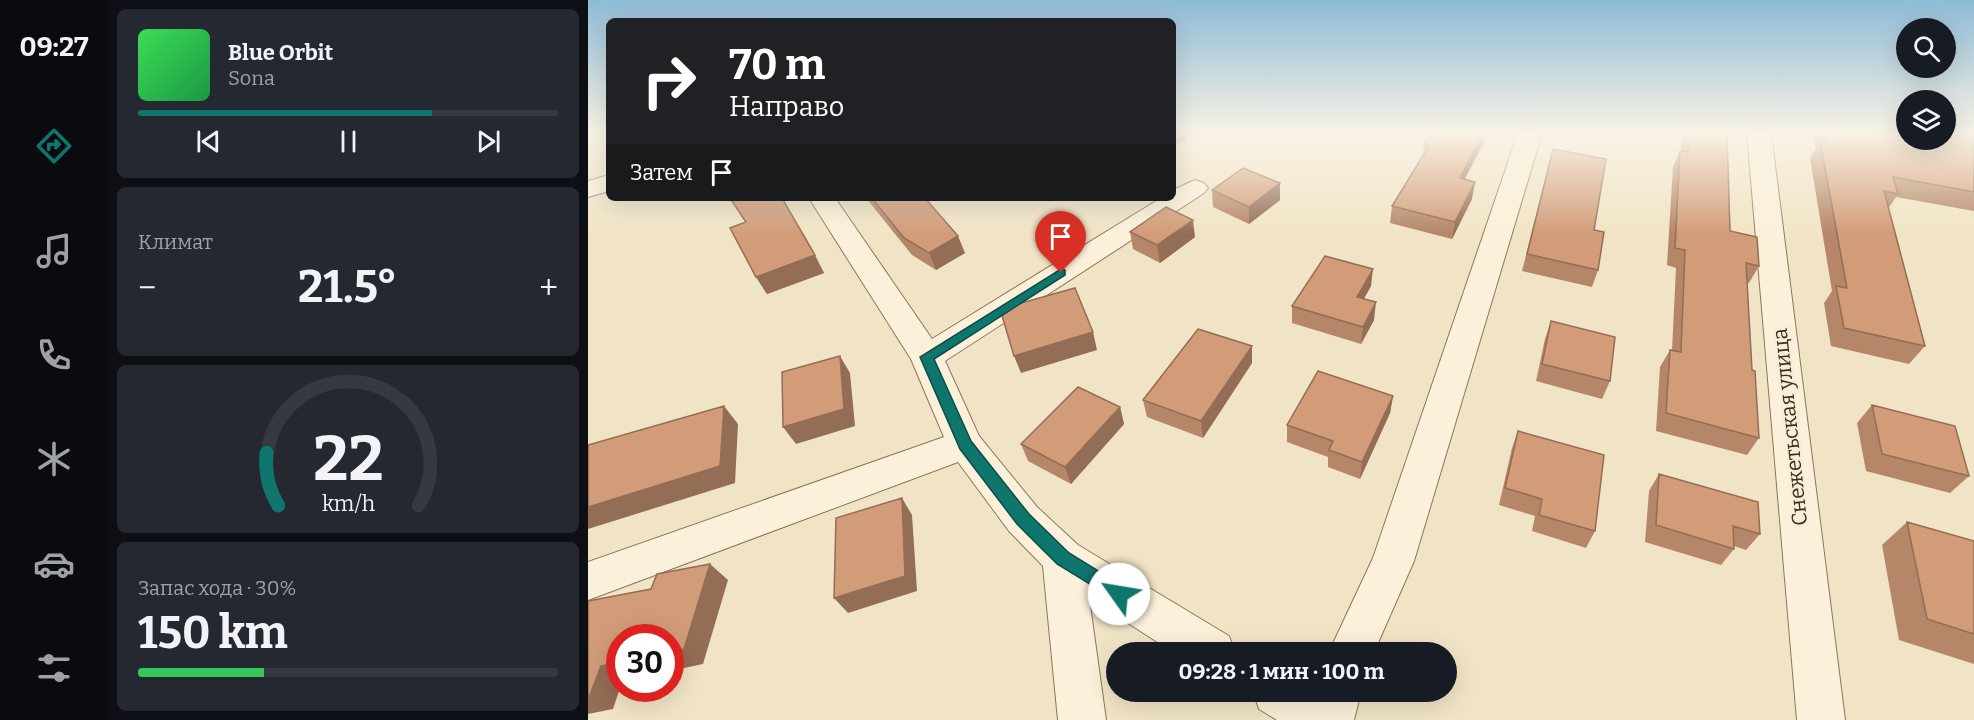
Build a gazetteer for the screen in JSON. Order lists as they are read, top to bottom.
{
  "streets": {
    "street": ["Снежетьская улица"]
  },
  "page": {
    "tabs": "09:27",
    "turn": ["70 m", "Направо"],
    "song": ["Blue Orbit", "Sona"],
    "then": "Затем",
    "tile": [
      "Климат",
      ["Запас хода · 30%", "150 km"]
    ],
    "heat": ["−", "21.5°", "+"],
    "limit": "30",
    "trip": "09:28 · 1 мин · 100 m",
    "gauge": ["22", "km/h"]
  }
}
